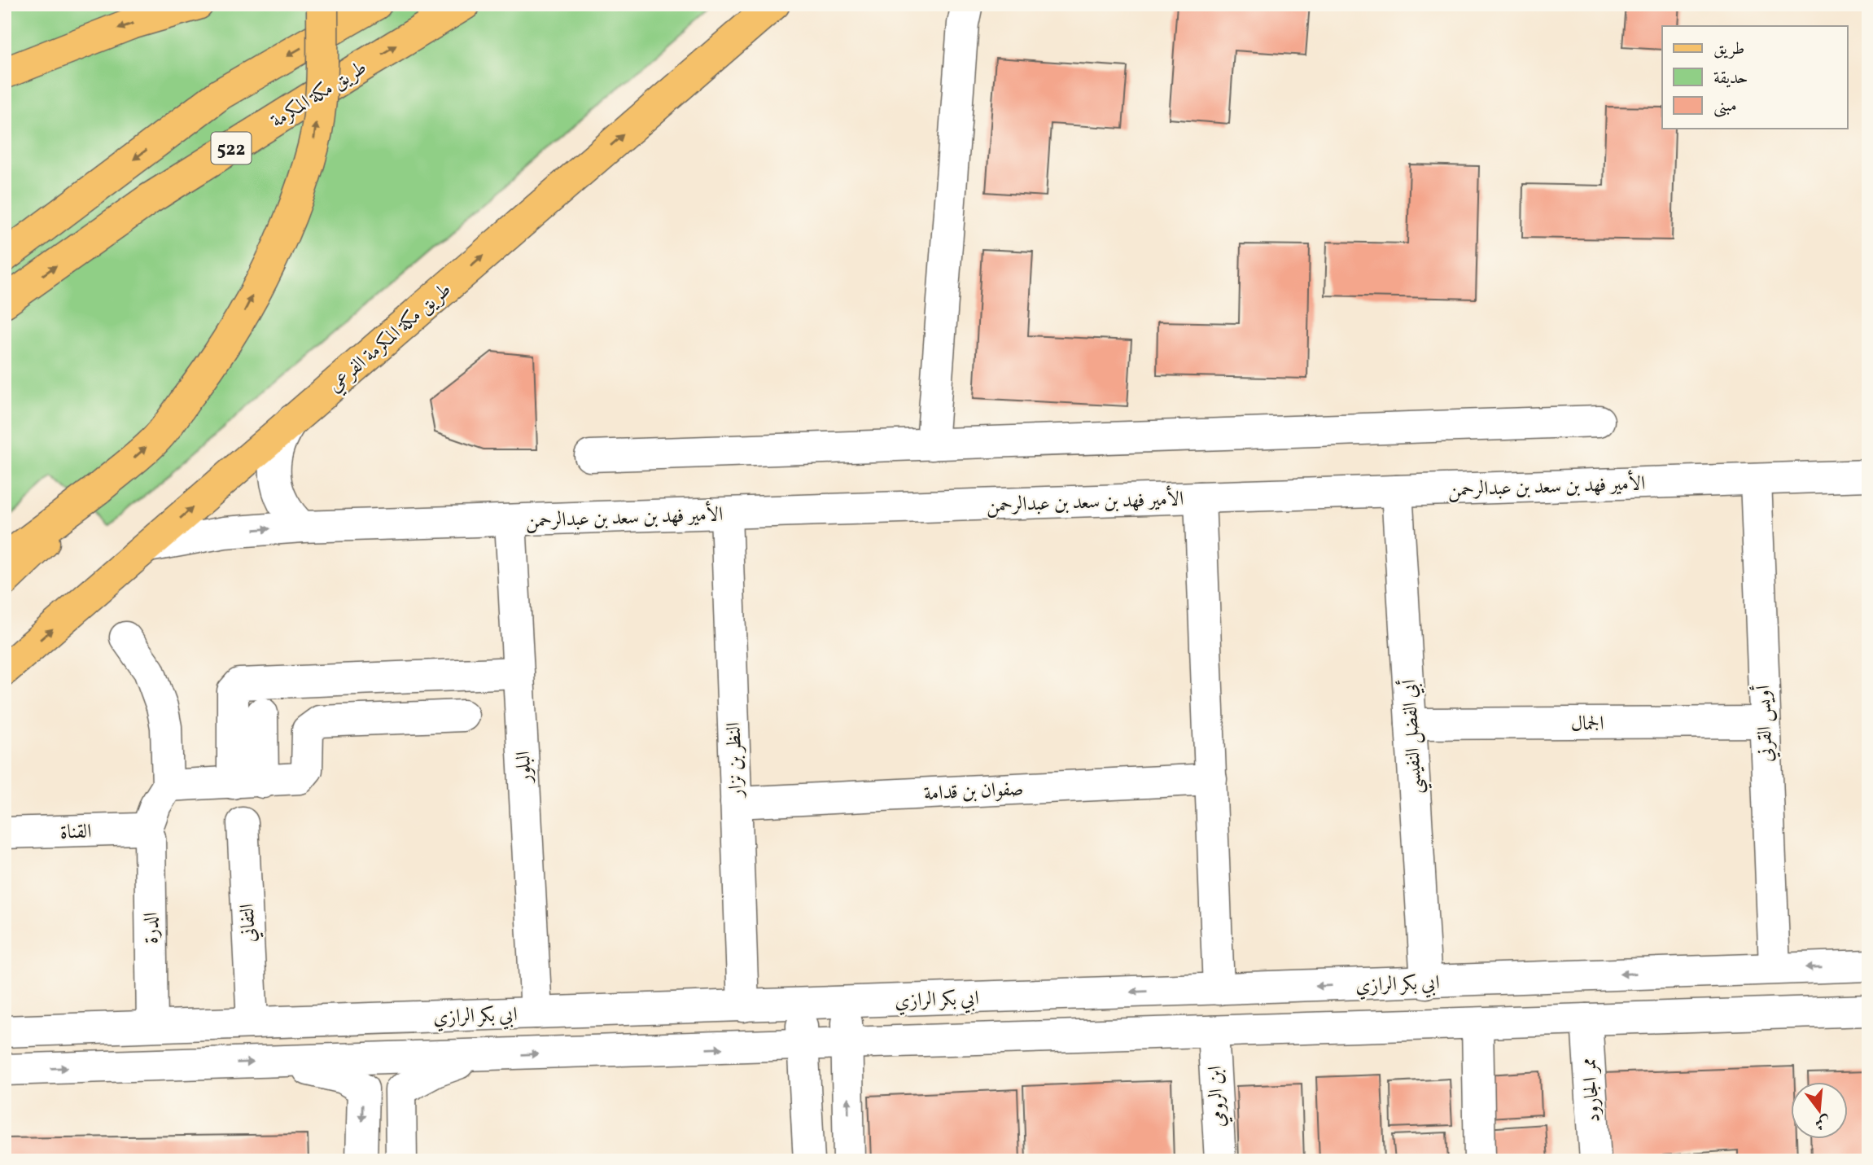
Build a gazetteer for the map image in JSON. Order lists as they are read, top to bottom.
{
  "streets": {
    "main road": ["طريق مكة المكرمة", "522", "طريق مكة المكرمة الفرعي"],
    "street": [
      "الأمير فهد بن سعد بن عبدالرحمن",
      "الجمال",
      "أويس القرني",
      "أبي الفضل النفيسي",
      "النظر بن نزار",
      "البلور",
      "صفوان بن قدامة",
      "القناة",
      "التفاني",
      "الدرة",
      "ابي بكر الرازي",
      "ممر الجارود",
      "ابن الرومي"
    ]
  },
  "crossings": [
    ["طريق مكة المكرمة الفرعي", "الأمير فهد بن سعد بن عبدالرحمن"],
    ["الأمير فهد بن سعد بن عبدالرحمن", "أويس القرني"],
    ["الأمير فهد بن سعد بن عبدالرحمن", "أبي الفضل النفيسي"],
    ["الأمير فهد بن سعد بن عبدالرحمن", "النظر بن نزار"],
    ["الأمير فهد بن سعد بن عبدالرحمن", "البلور"],
    ["الجمال", "أويس القرني"],
    ["الجمال", "أبي الفضل النفيسي"],
    ["أويس القرني", "ابي بكر الرازي"],
    ["أبي الفضل النفيسي", "ابي بكر الرازي"],
    ["النظر بن نزار", "صفوان بن قدامة"],
    ["النظر بن نزار", "ابي بكر الرازي"],
    ["البلور", "ابي بكر الرازي"],
    ["القناة", "الدرة"],
    ["التفاني", "ابي بكر الرازي"],
    ["الدرة", "ابي بكر الرازي"],
    ["ابي بكر الرازي", "ممر الجارود"],
    ["ابي بكر الرازي", "ابن الرومي"]
  ],
  "legend": ["طريق", "حديقة", "مبنى"],
  "north": "bottom"
}
